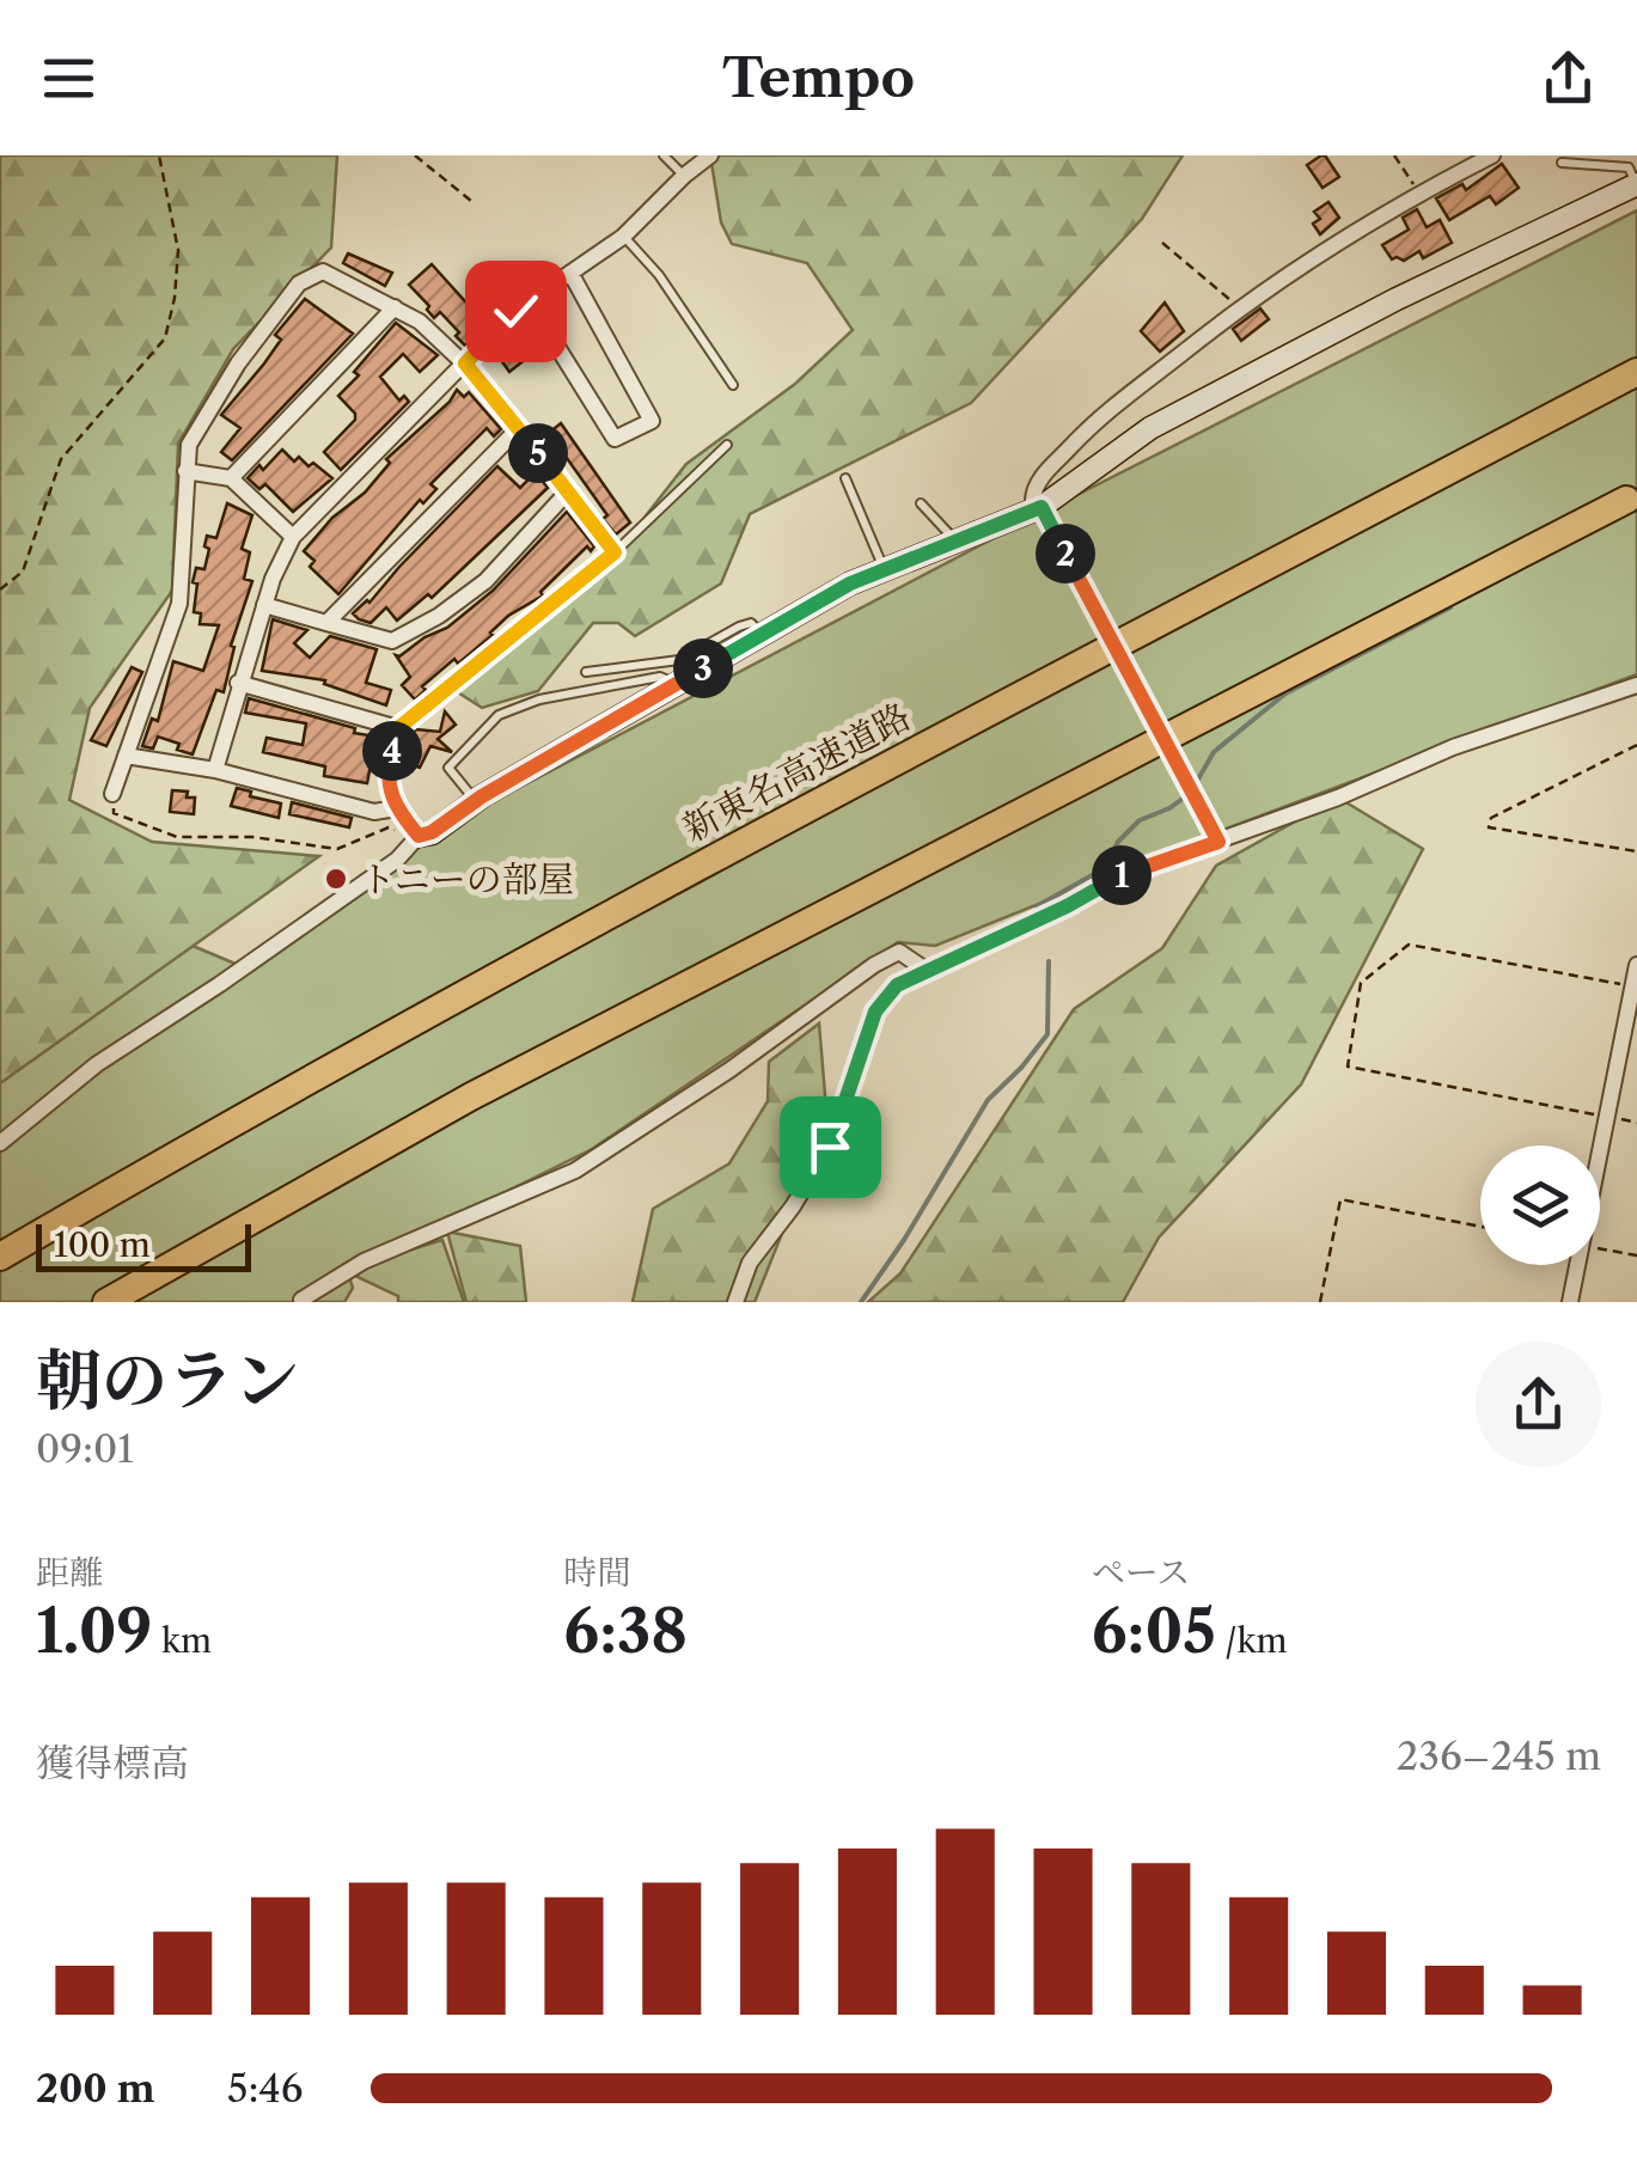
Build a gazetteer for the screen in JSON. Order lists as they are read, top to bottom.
{
  "streets": {
    "highway": ["新東名高速道路"]
  },
  "places": ["トニーの部屋"],
  "scale_bar": "100 m",
  "page": {
    "header": "Tempo",
    "pins": [
      "5",
      "2",
      "3",
      "4",
      "1"
    ],
    "scale": "100 m",
    "heading": ["朝のラン", "09:01"],
    "stats": [
      ["距離", "1.09 km"],
      ["時間", "6:38"],
      ["ペース", "6:05 /km"]
    ],
    "chart": ["獲得標高", "236–245 m"],
    "list": [
      {
        "name": "200 m",
        "note": "5:46"
      }
    ]
  }
}
